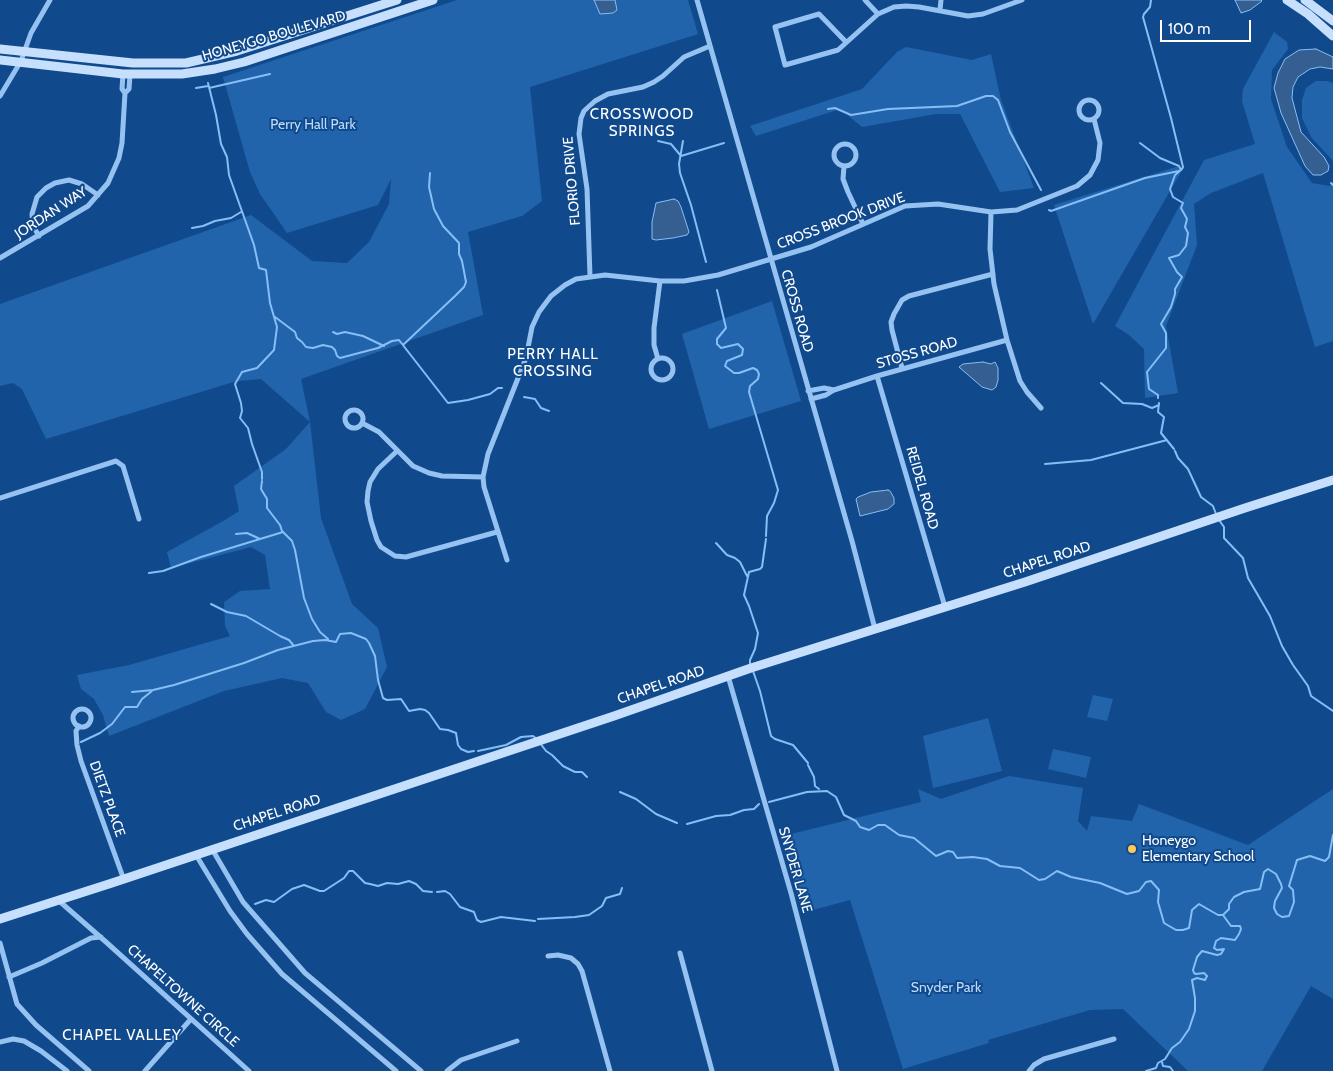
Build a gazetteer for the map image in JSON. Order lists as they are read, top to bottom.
{
  "streets": {
    "street": [
      "HONEYGO BOULEVARD",
      "FLORIO DRIVE",
      "JORDAN WAY",
      "CROSS BROOK DRIVE",
      "CROSS ROAD",
      "STOSS ROAD",
      "REIDEL ROAD",
      "CHAPEL ROAD",
      "DIETZ PLACE",
      "SNYDER LANE",
      "CHAPELTOWNE CIRCLE"
    ]
  },
  "crossings": [
    ["HONEYGO BOULEVARD", "JORDAN WAY"],
    ["FLORIO DRIVE", "CROSS BROOK DRIVE"],
    ["FLORIO DRIVE", "CROSS ROAD"],
    ["CROSS BROOK DRIVE", "CROSS ROAD"],
    ["CROSS ROAD", "STOSS ROAD"],
    ["CROSS ROAD", "CHAPEL ROAD"],
    ["STOSS ROAD", "REIDEL ROAD"],
    ["REIDEL ROAD", "CHAPEL ROAD"],
    ["CHAPEL ROAD", "DIETZ PLACE"],
    ["CHAPEL ROAD", "SNYDER LANE"],
    ["CHAPEL ROAD", "CHAPELTOWNE CIRCLE"]
  ],
  "districts": ["CROSSWOOD SPRINGS", "PERRY HALL CROSSING", "CHAPEL VALLEY"],
  "parks": ["Perry Hall Park", "Snyder Park"],
  "places": ["Honeygo Elementary School"],
  "scale_bar": "100 m"
}
